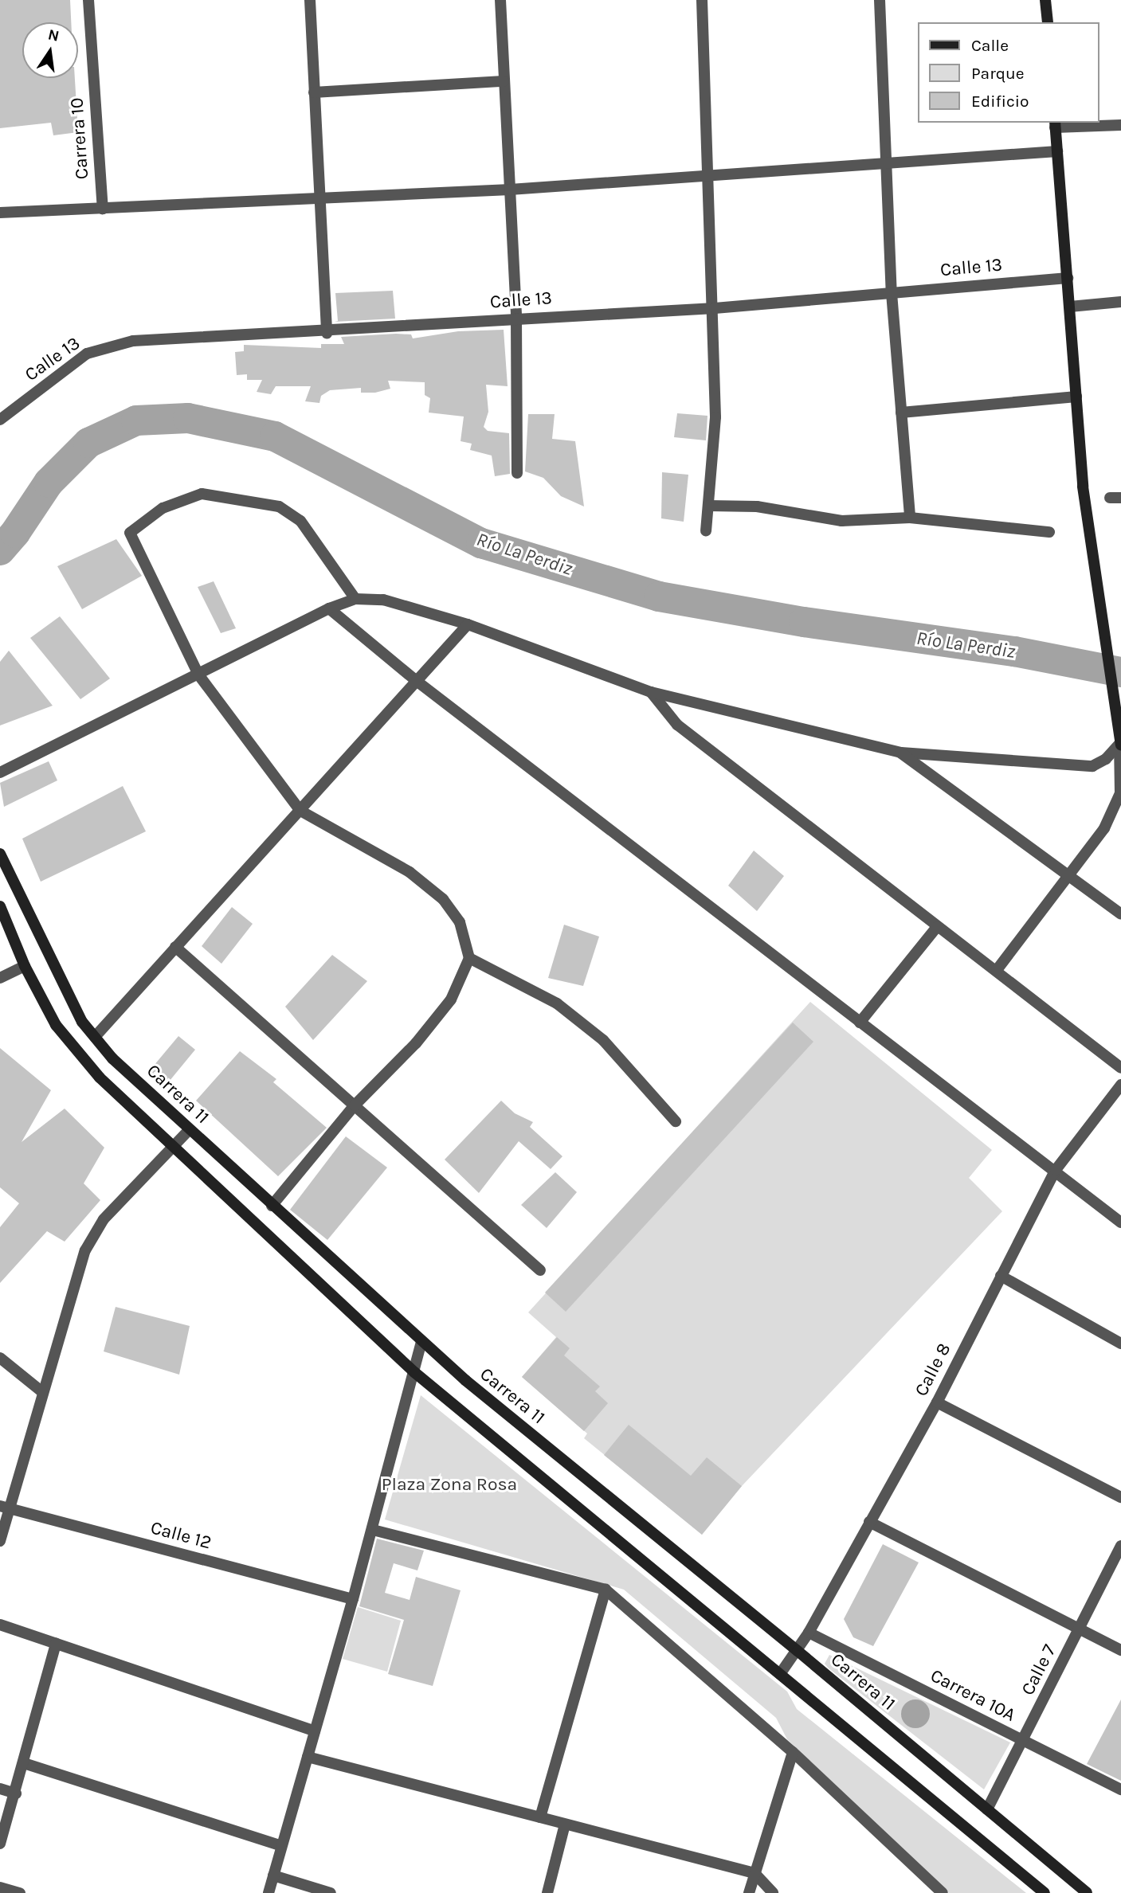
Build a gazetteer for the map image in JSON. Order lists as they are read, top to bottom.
{
  "streets": {
    "main road": ["Carrera 11"],
    "street": [
      "Carrera 10",
      "Calle 13",
      "Calle 8",
      "Calle 12",
      "Calle 7",
      "Carrera 10A"
    ]
  },
  "crossings": [
    ["Carrera 11", "Calle 8"],
    ["Carrera 11", "Calle 7"],
    ["Calle 8", "Carrera 10A"],
    ["Calle 7", "Carrera 10A"]
  ],
  "water": ["Río La Perdiz"],
  "parks": ["Plaza Zona Rosa"],
  "legend": ["Calle", "Parque", "Edificio"],
  "north": "top"
}
